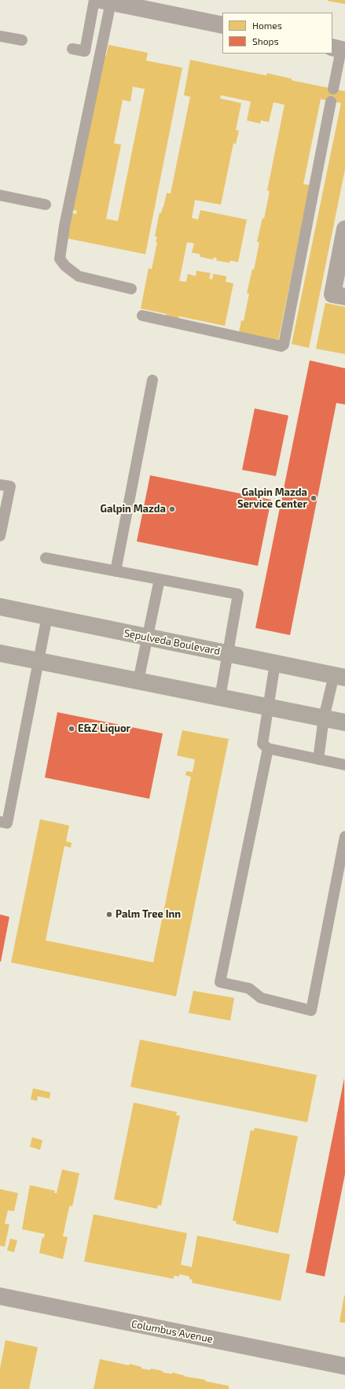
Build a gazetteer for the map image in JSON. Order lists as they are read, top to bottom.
{
  "streets": {
    "main road": ["Sepulveda Boulevard"],
    "street": ["Columbus Avenue"]
  },
  "places": [
    "Galpin Mazda Service Center",
    "Galpin Mazda",
    "E&Z Liquor",
    "Palm Tree Inn"
  ],
  "legend": ["Homes", "Shops"]
}
